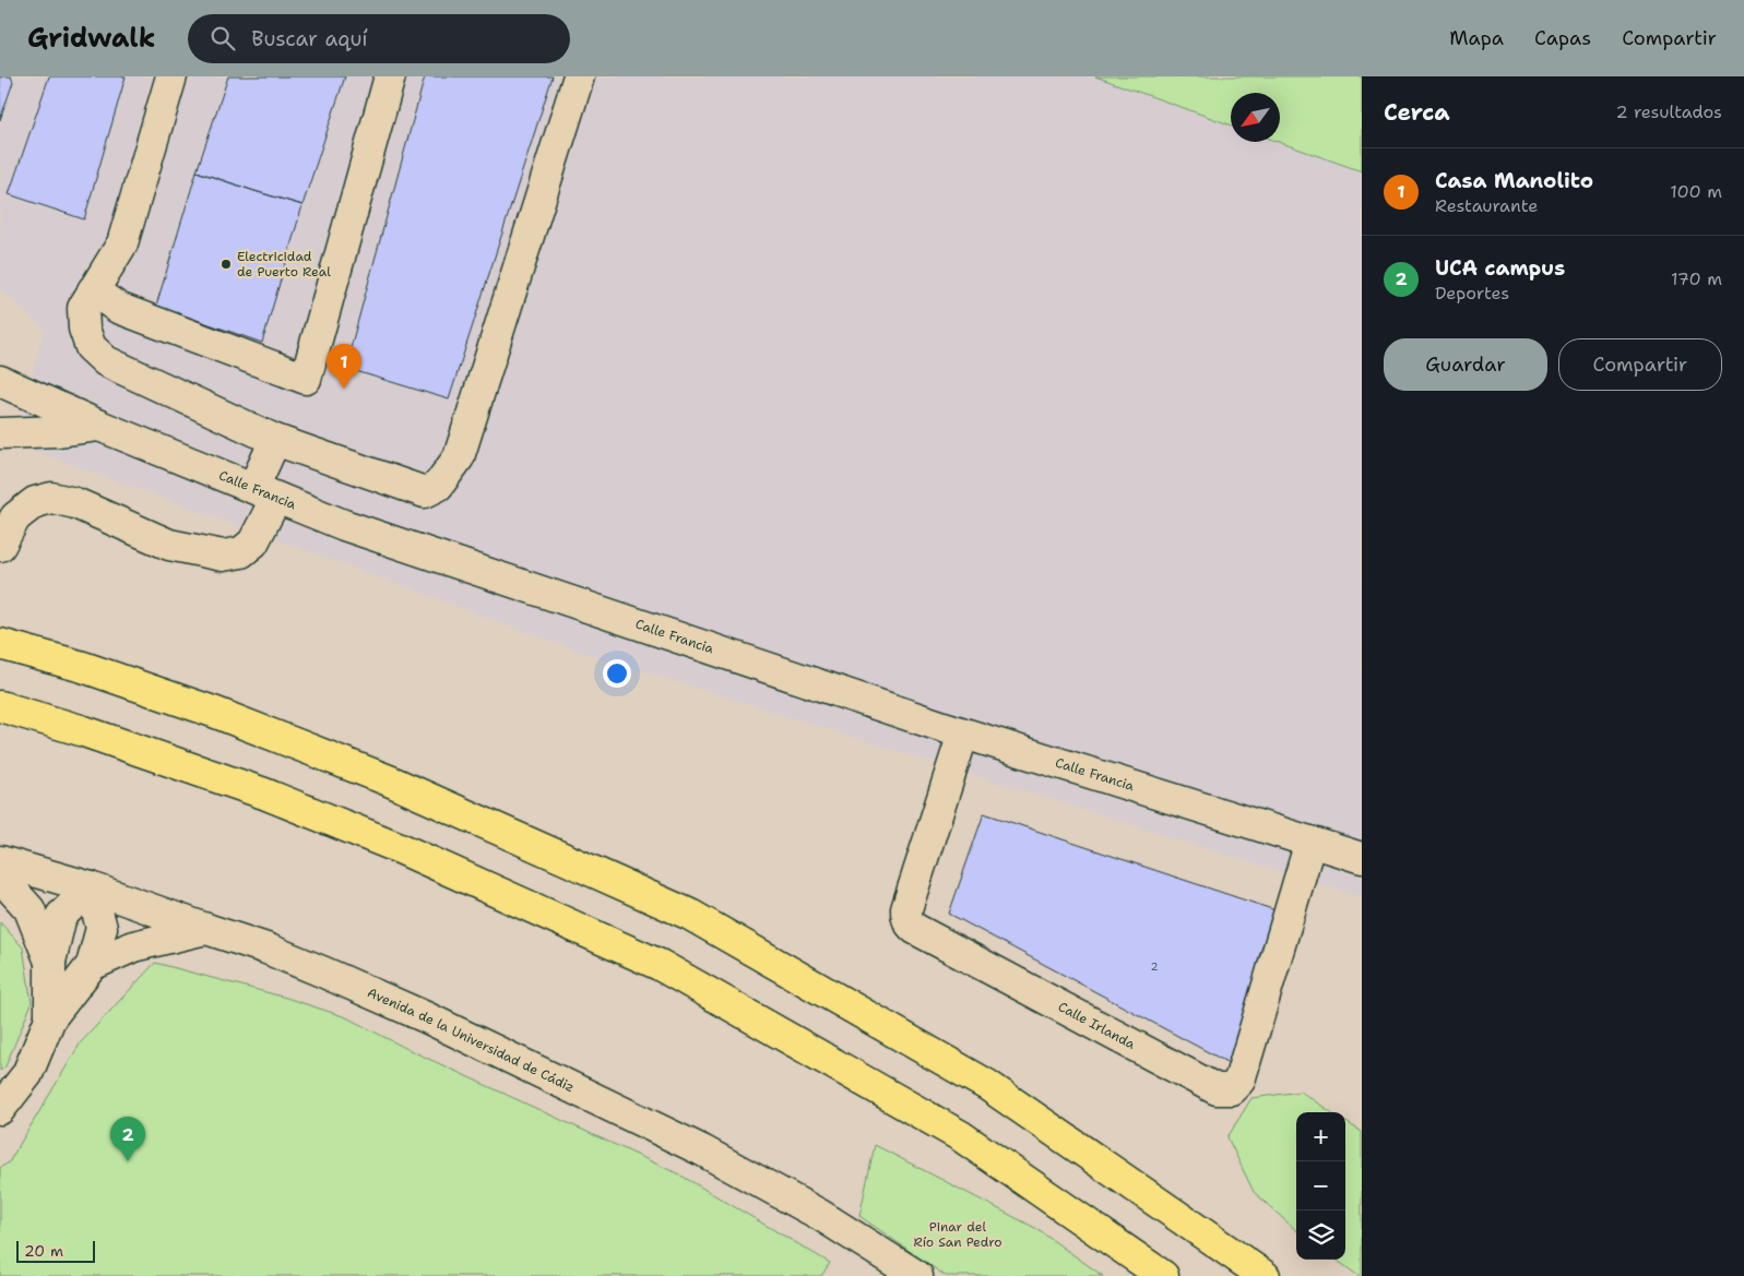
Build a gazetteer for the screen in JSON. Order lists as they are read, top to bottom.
{
  "streets": {
    "street": ["Calle Francia", "Calle Irlanda", "Avenida de la Universidad de Cádiz"]
  },
  "crossings": [
    ["Calle Francia", "Calle Irlanda"]
  ],
  "parks": ["Pinar del Río San Pedro"],
  "places": ["Electricidad de Puerto Real"],
  "house_numbers": ["2"],
  "scale_bar": "20 m",
  "north": "bottom left",
  "page": {
    "header": "Gridwalk",
    "search": "Buscar aquí",
    "nav": ["Mapa", "Capas", "Compartir"],
    "heading": ["Cerca", "2 resultados"],
    "list": [
      {
        "mark": "1",
        "name": "Casa Manolito",
        "note": "Restaurante",
        "value": "100 m"
      },
      {
        "mark": "2",
        "name": "UCA campus",
        "note": "Deportes",
        "value": "170 m"
      }
    ],
    "buttons": ["Guardar", "Compartir"],
    "pins": ["1", "2"],
    "map_buttons": ["+", "−"],
    "scale": "20 m"
  }
}
